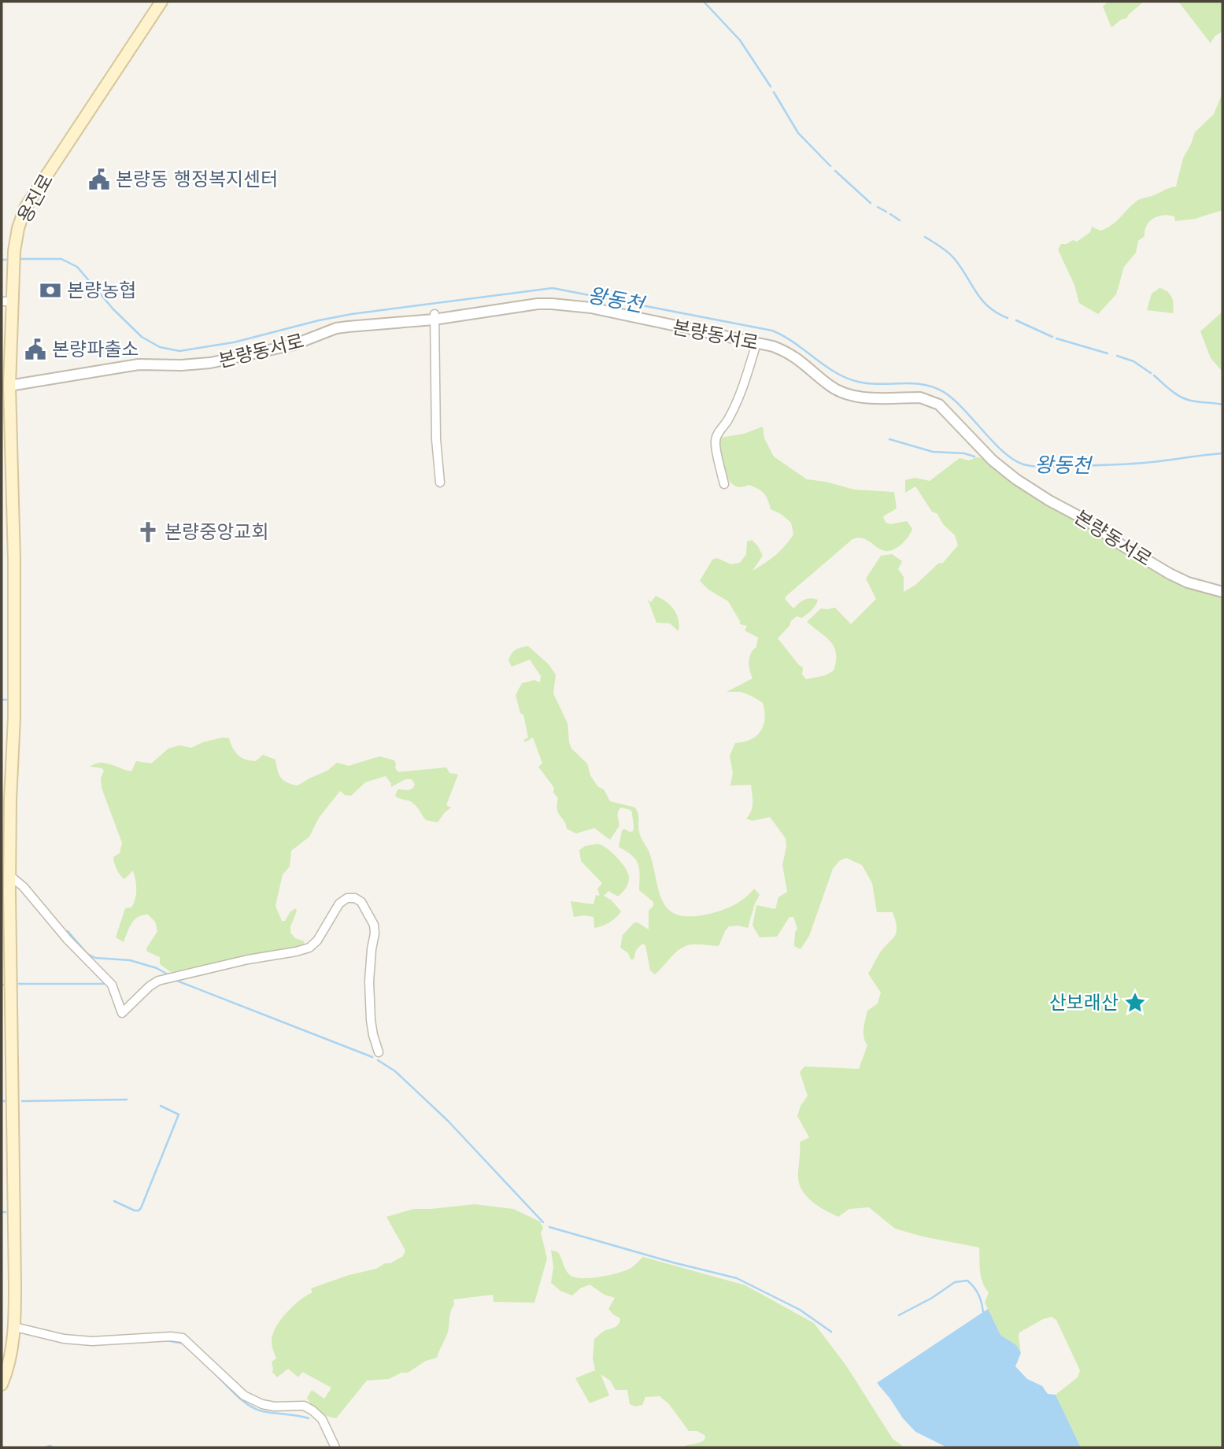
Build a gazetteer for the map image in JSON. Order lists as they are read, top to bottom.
{
  "streets": {
    "main road": ["용진로"],
    "street": ["본량동서로"]
  },
  "crossings": [
    ["용진로", "본량동서로"]
  ],
  "water": ["왕동천"],
  "places": {
    "public building": ["본량동 행정복지센터", "본량파출소"],
    "bank": ["본량농협"],
    "church": ["본량중앙교회"],
    "place": ["산보래산"]
  }
}
